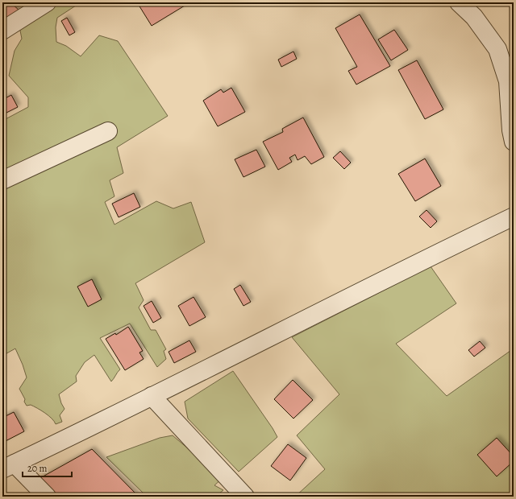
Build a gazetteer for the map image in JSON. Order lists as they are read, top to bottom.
{
  "scale_bar": "20 m"
}
